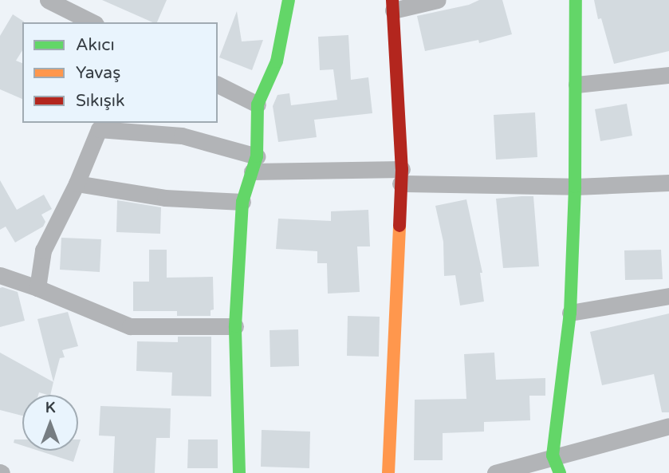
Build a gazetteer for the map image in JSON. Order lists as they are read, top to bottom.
{
  "legend": ["Akıcı", "Yavaş", "Sıkışık"],
  "north": "top"
}
